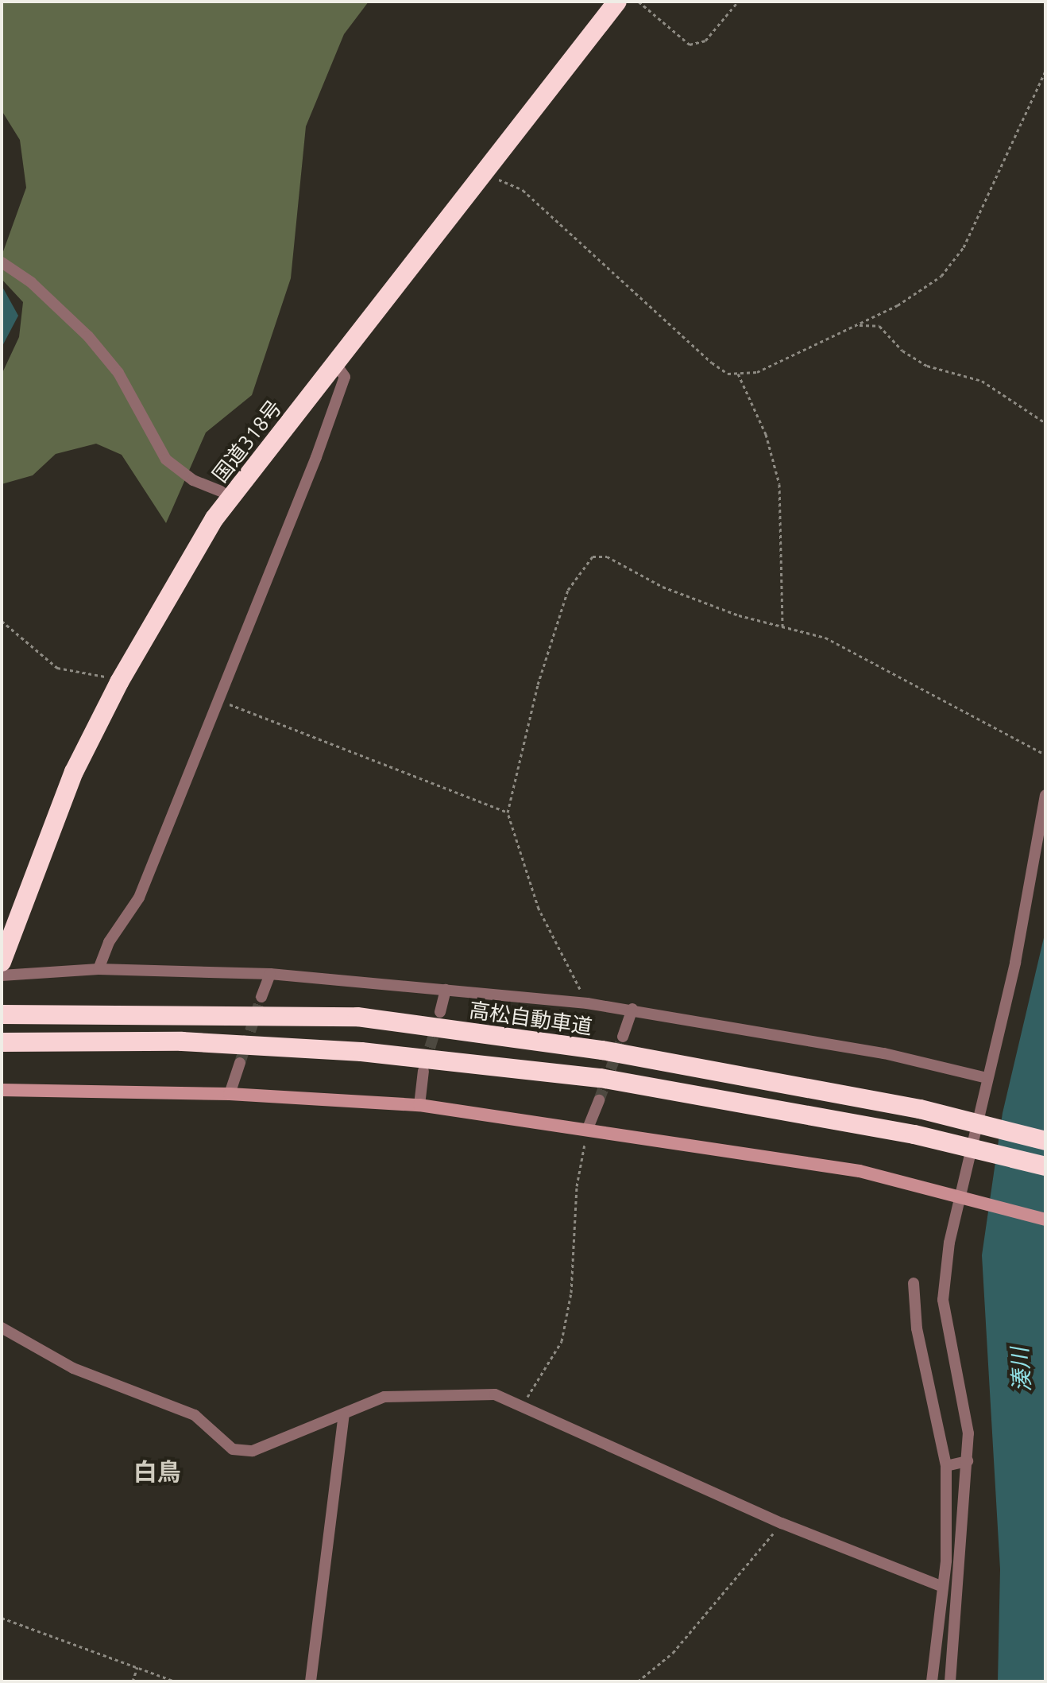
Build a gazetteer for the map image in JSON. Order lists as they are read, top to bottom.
{
  "streets": {
    "highway": ["国道318号", "高松自動車道"]
  },
  "districts": ["白鳥"],
  "water": ["湊川"]
}
